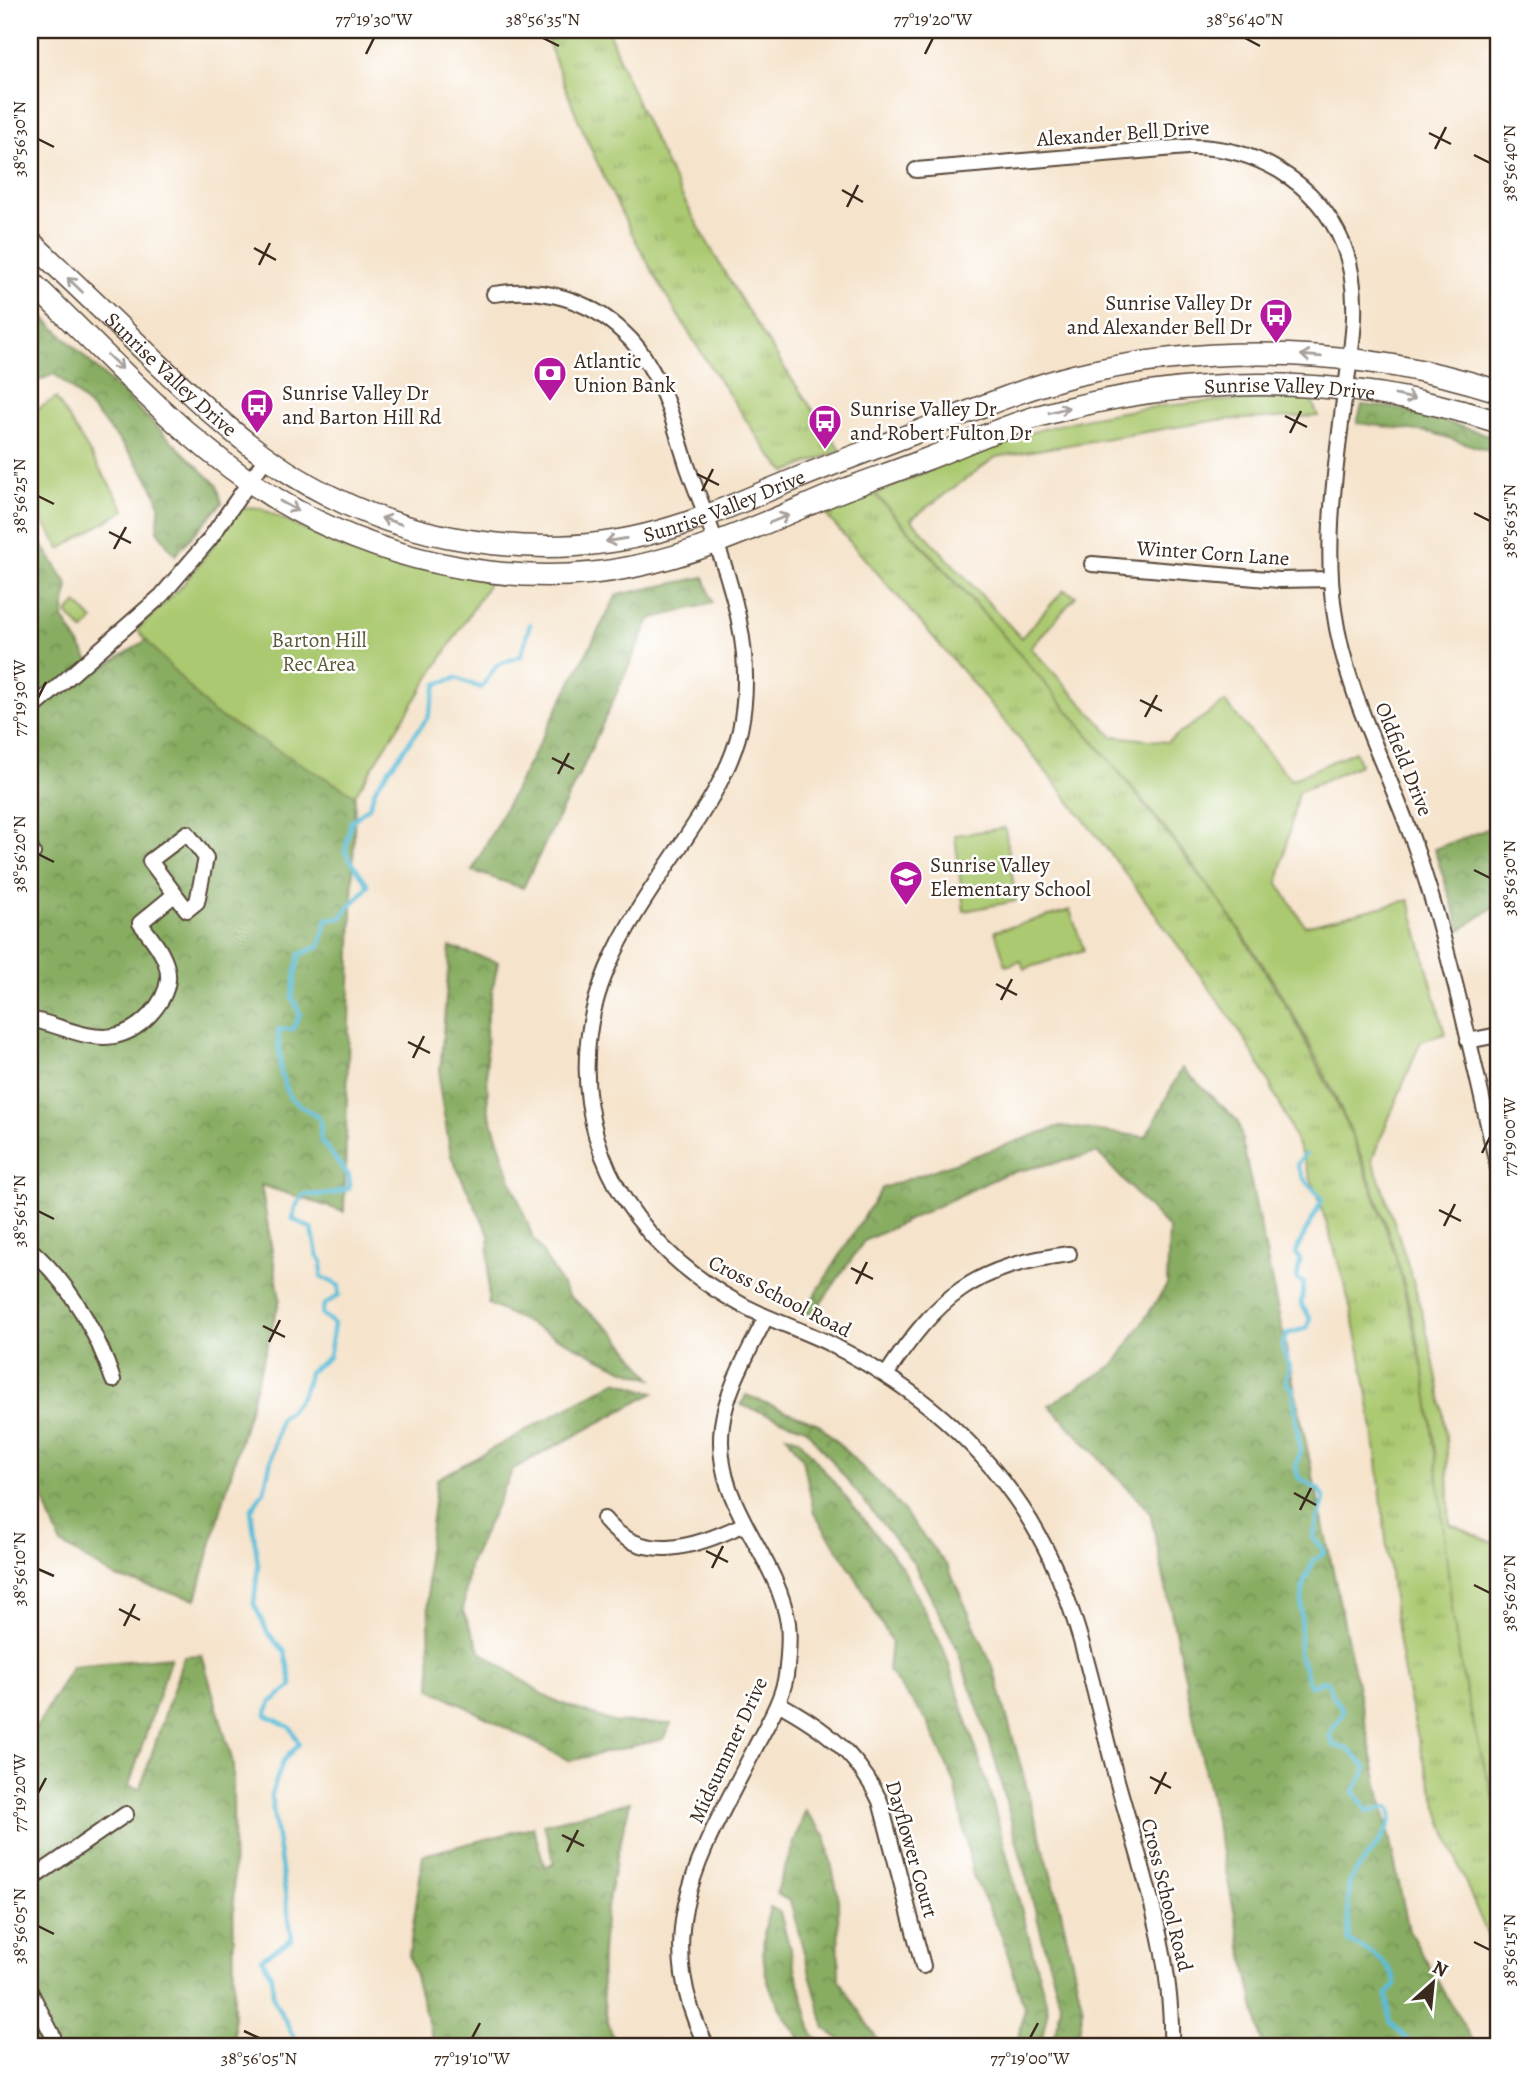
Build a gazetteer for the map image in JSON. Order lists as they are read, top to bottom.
{
  "streets": {
    "main road": ["Sunrise Valley Drive"],
    "street": [
      "Alexander Bell Drive",
      "Winter Corn Lane",
      "Oldfield Drive",
      "Cross School Road",
      "Midsummer Drive",
      "Dayflower Court"
    ]
  },
  "crossings": [
    ["Alexander Bell Drive", "Sunrise Valley Drive"],
    ["Alexander Bell Drive", "Oldfield Drive"],
    ["Sunrise Valley Drive", "Oldfield Drive"],
    ["Sunrise Valley Drive", "Cross School Road"],
    ["Winter Corn Lane", "Oldfield Drive"],
    ["Cross School Road", "Midsummer Drive"],
    ["Midsummer Drive", "Dayflower Court"]
  ],
  "parks": ["Barton Hill Rec Area"],
  "places": {
    "bus stop": ["Sunrise Valley Dr and Alexander Bell Dr", "Sunrise Valley Dr and Barton Hill Rd", "Sunrise Valley Dr and Robert Fulton Dr"],
    "bank": ["Atlantic Union Bank"],
    "school or university": ["Sunrise Valley Elementary School"]
  },
  "north": "top right",
  "coordinates": [
    "77°19'30\"W",
    "38°56'35\"N",
    "77°19'20\"W",
    "38°56'40\"N",
    "38°56'30\"N",
    "38°56'25\"N",
    "38°56'20\"N",
    "77°19'00\"W",
    "38°56'15\"N",
    "38°56'10\"N",
    "38°56'05\"N",
    "77°19'10\"W"
  ]
}
